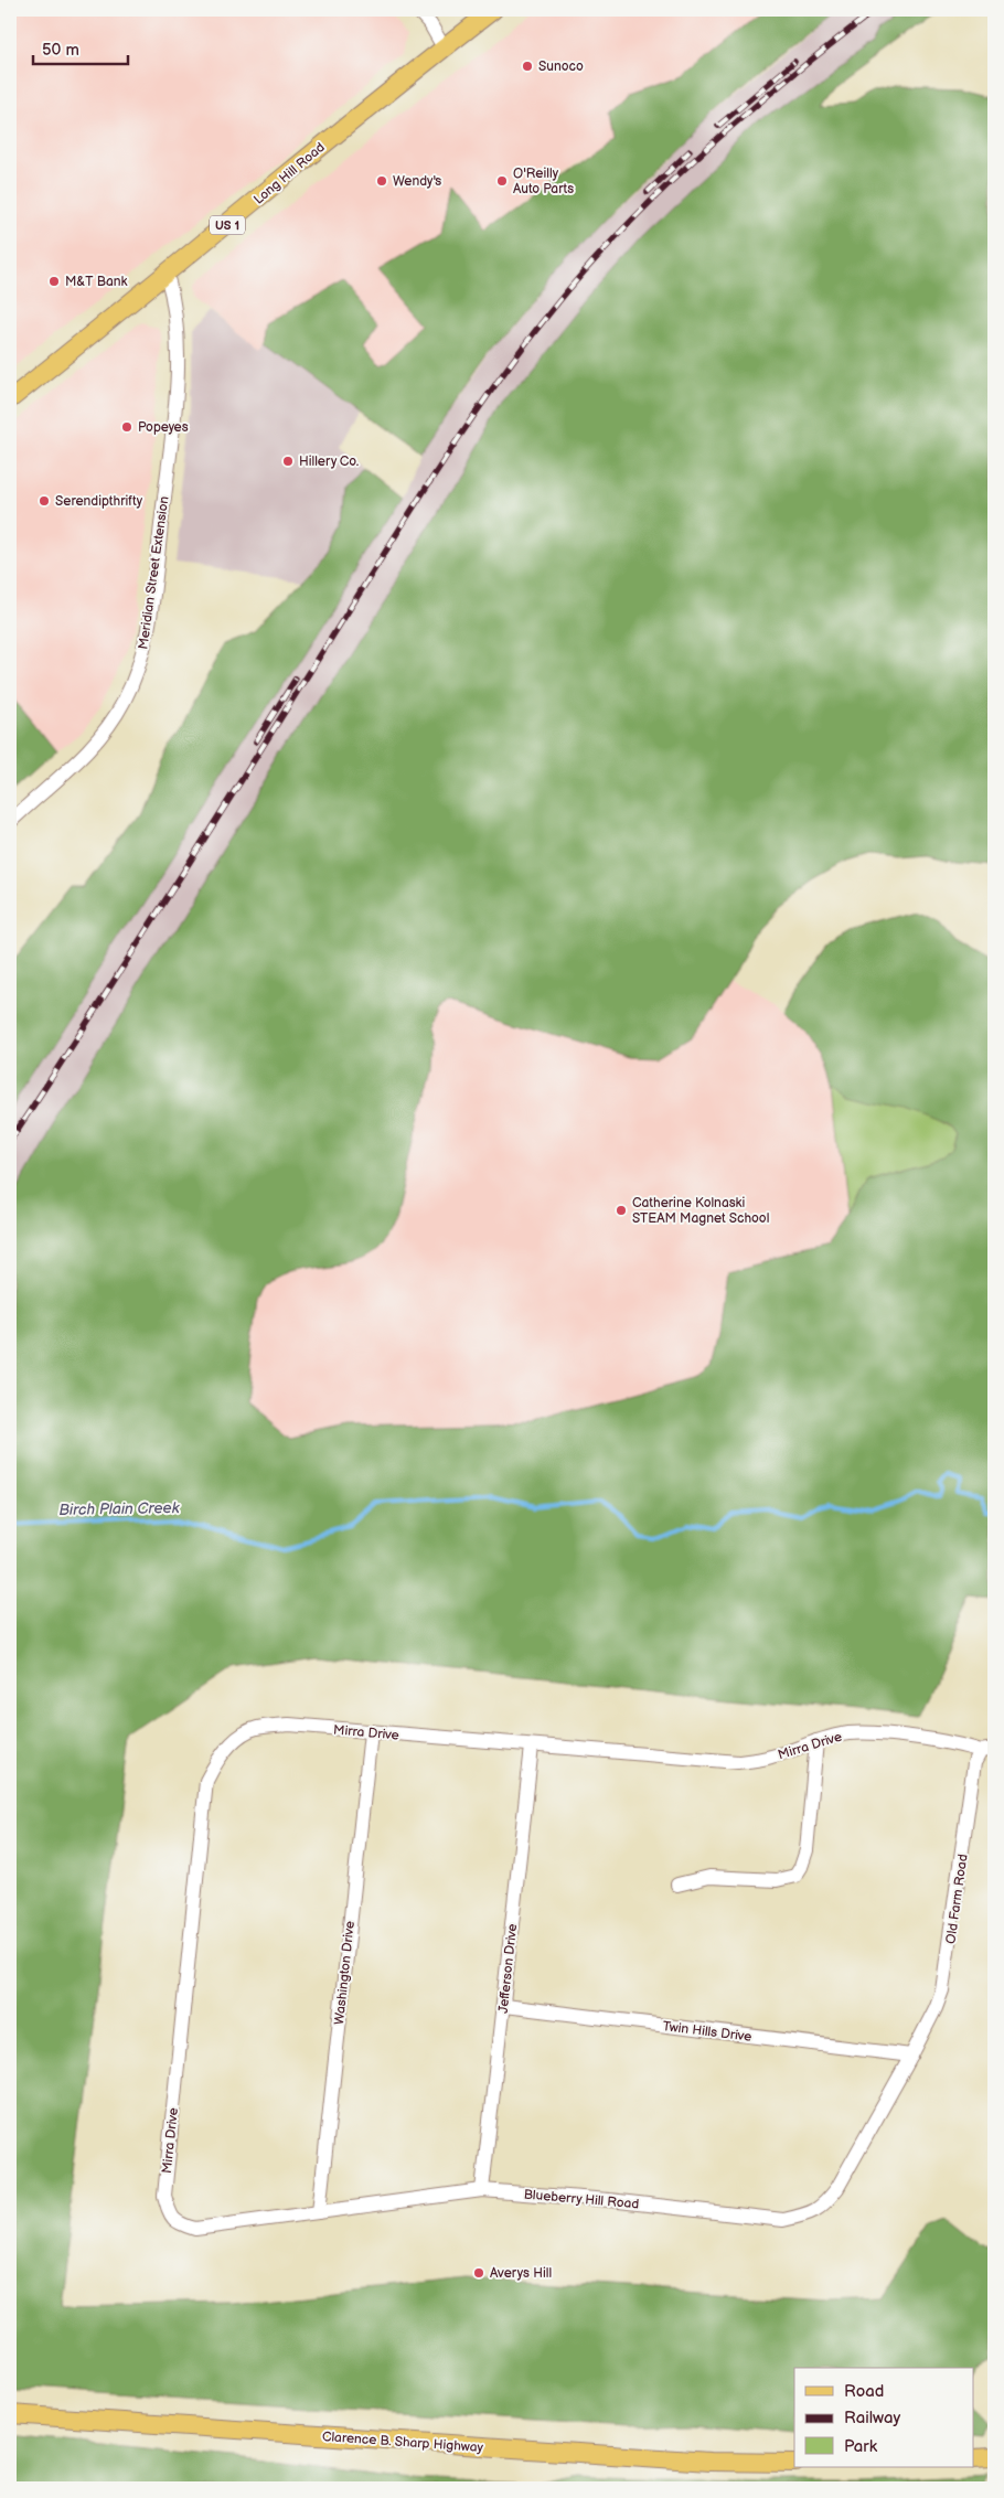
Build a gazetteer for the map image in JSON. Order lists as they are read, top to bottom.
{
  "streets": {
    "main road": ["Long Hill Road", "US 1", "Clarence B. Sharp Highway"],
    "street": [
      "Meridian Street Extension",
      "Mirra Drive",
      "Old Farm Road",
      "Jefferson Drive",
      "Washington Drive",
      "Twin Hills Drive",
      "Blueberry Hill Road"
    ]
  },
  "crossings": [
    ["Long Hill Road", "Meridian Street Extension"],
    ["Mirra Drive", "Old Farm Road"],
    ["Mirra Drive", "Jefferson Drive"],
    ["Mirra Drive", "Washington Drive"],
    ["Mirra Drive", "Blueberry Hill Road"],
    ["Old Farm Road", "Twin Hills Drive"],
    ["Old Farm Road", "Blueberry Hill Road"],
    ["Jefferson Drive", "Twin Hills Drive"],
    ["Jefferson Drive", "Blueberry Hill Road"],
    ["Washington Drive", "Blueberry Hill Road"],
    ["Twin Hills Drive", "Blueberry Hill Road"]
  ],
  "water": ["Birch Plain Creek"],
  "places": [
    "Sunoco",
    "Wendy's",
    "O'Reilly Auto Parts",
    "M&T Bank",
    "Popeyes",
    "Hillery Co.",
    "Serendipthrifty",
    "Catherine Kolnaski STEAM Magnet School",
    "Averys Hill"
  ],
  "legend": ["Road", "Railway", "Park"],
  "scale_bar": "50 m"
}
